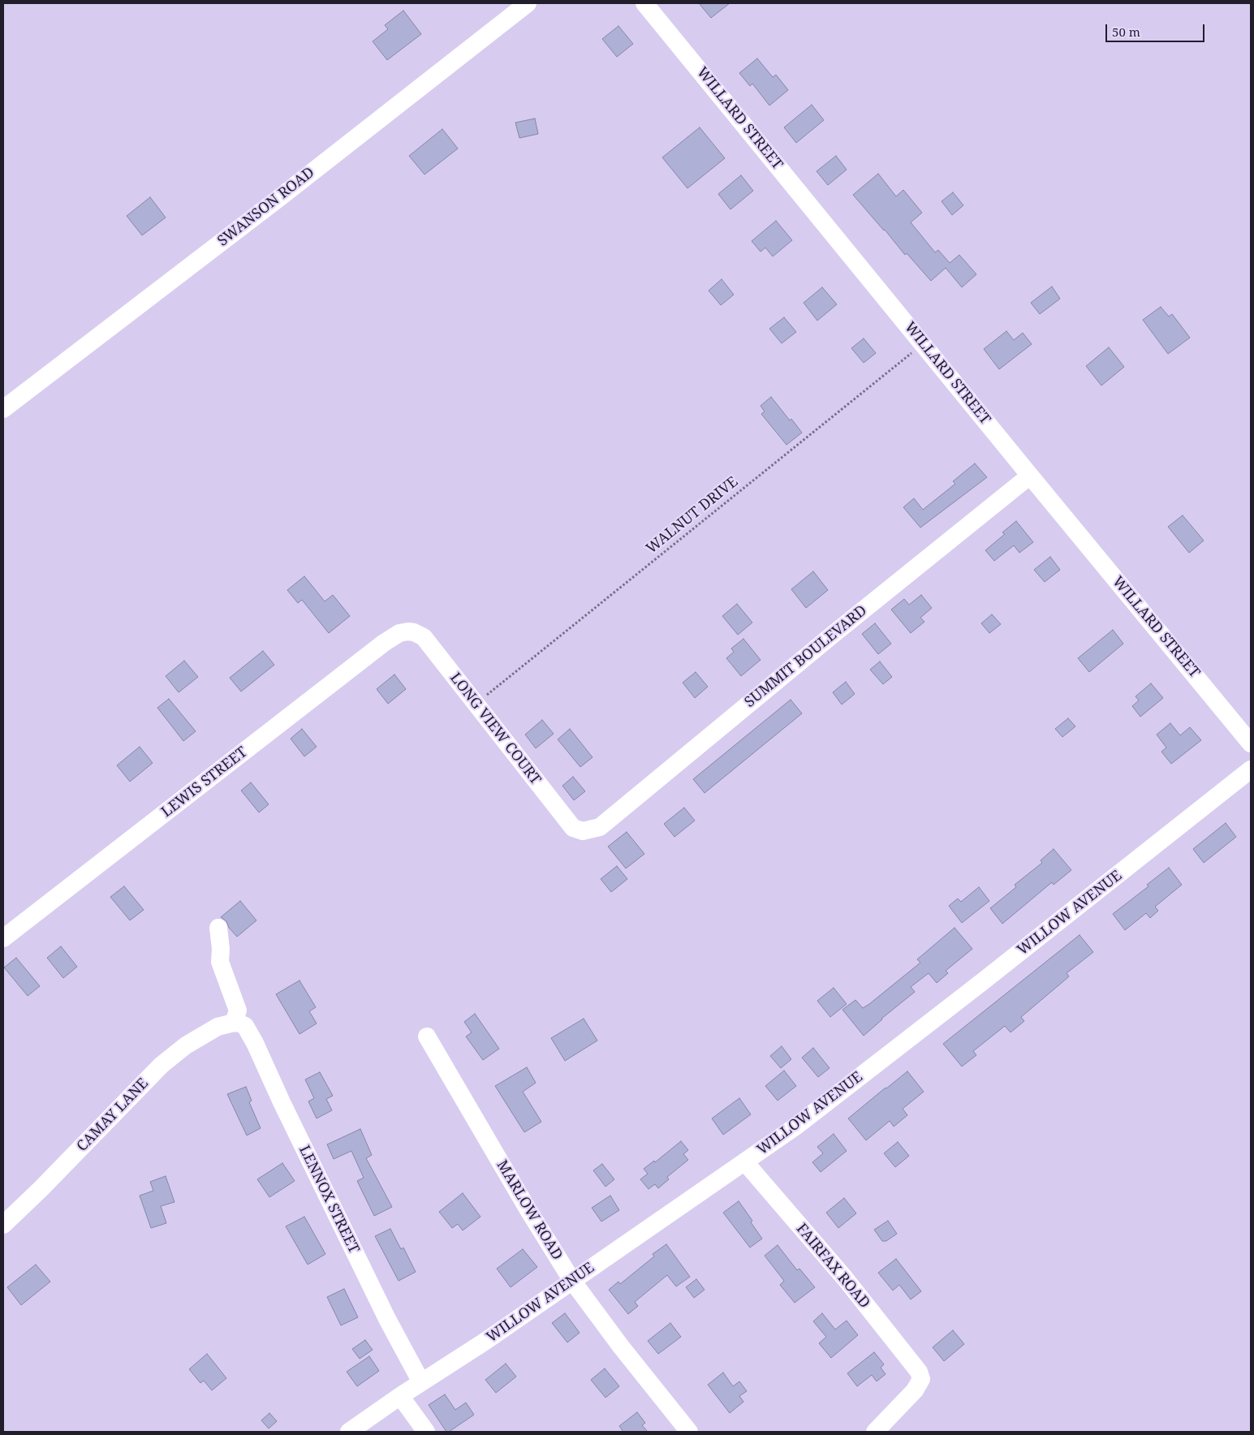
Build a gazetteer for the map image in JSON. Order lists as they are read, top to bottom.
{
  "streets": {
    "street": [
      "WILLARD STREET",
      "SWANSON ROAD",
      "SUMMIT BOULEVARD",
      "LONG VIEW COURT",
      "LEWIS STREET",
      "WILLOW AVENUE",
      "CAMAY LANE",
      "LENNOX STREET",
      "MARLOW ROAD",
      "FAIRFAX ROAD"
    ],
    "path": ["WALNUT DRIVE"]
  },
  "crossings": [
    ["WILLARD STREET", "WALNUT DRIVE"],
    ["WILLARD STREET", "SUMMIT BOULEVARD"],
    ["WALNUT DRIVE", "LONG VIEW COURT"],
    ["SUMMIT BOULEVARD", "LONG VIEW COURT"],
    ["LONG VIEW COURT", "LEWIS STREET"],
    ["WILLOW AVENUE", "LENNOX STREET"],
    ["WILLOW AVENUE", "MARLOW ROAD"],
    ["WILLOW AVENUE", "FAIRFAX ROAD"],
    ["CAMAY LANE", "LENNOX STREET"]
  ],
  "scale_bar": "50 m"
}
